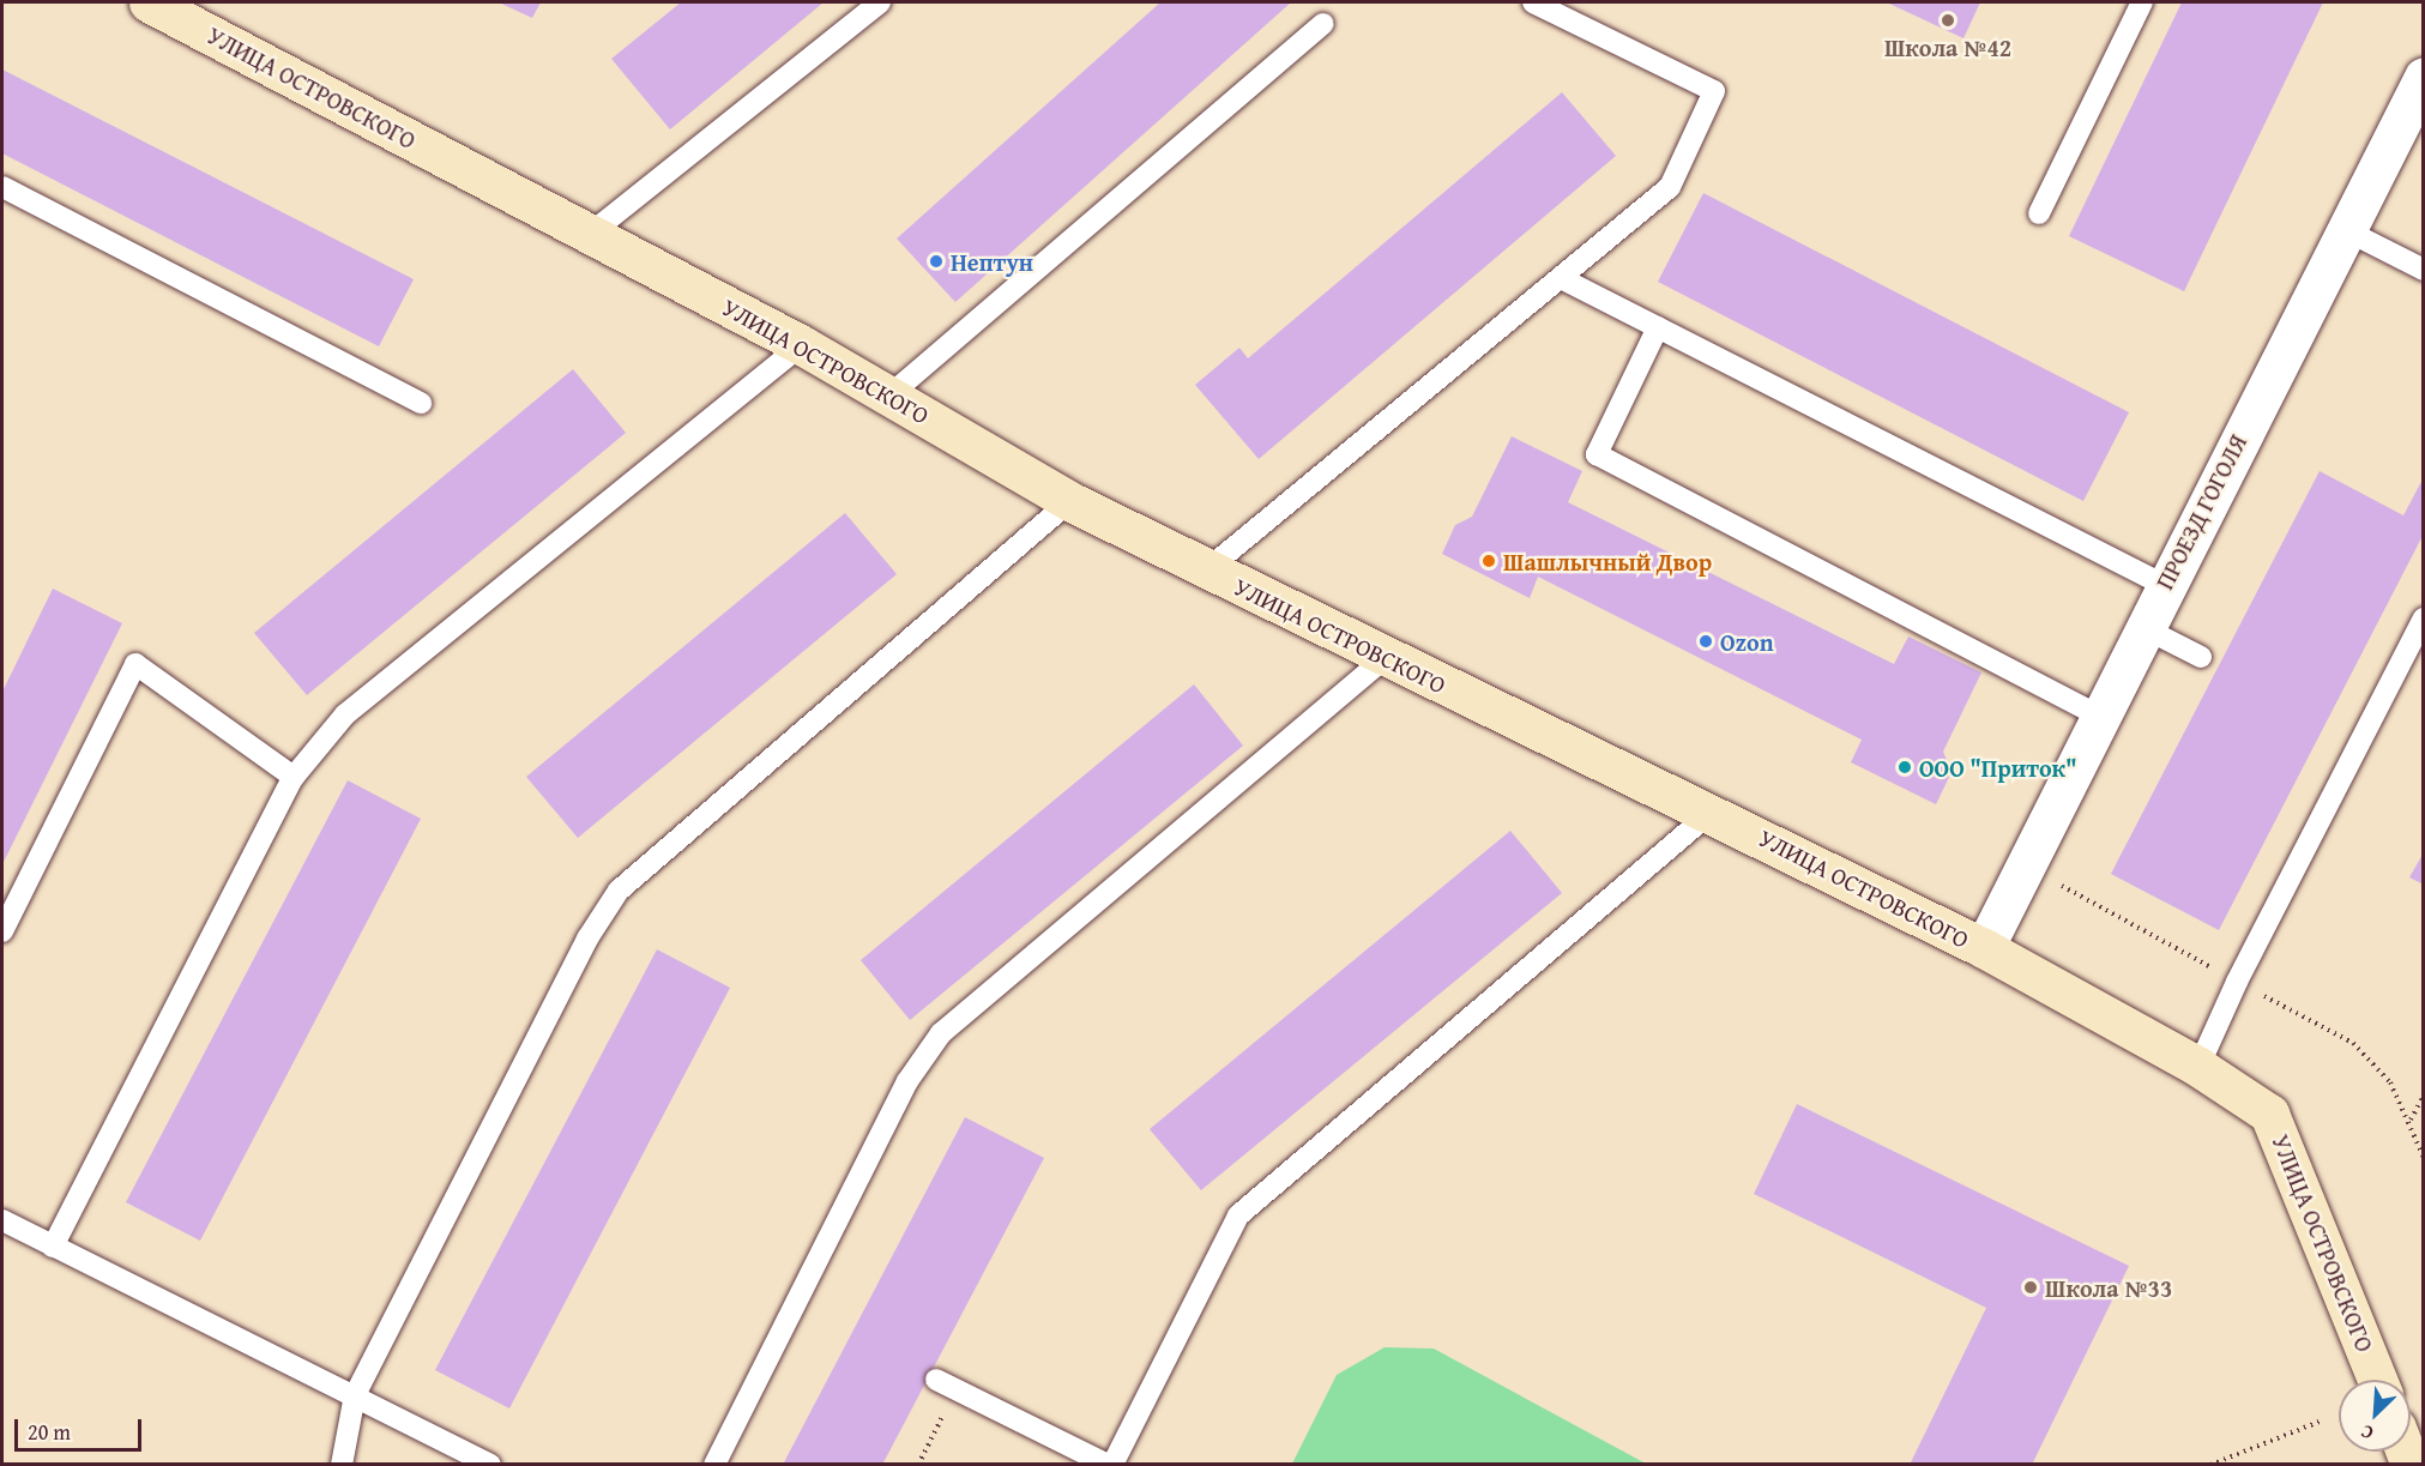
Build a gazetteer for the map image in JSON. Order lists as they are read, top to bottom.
{
  "streets": {
    "street": ["УЛИЦА ОСТРОВСКОГО", "ПРОЕЗД ГОГОЛЯ"]
  },
  "crossings": [
    ["УЛИЦА ОСТРОВСКОГО", "ПРОЕЗД ГОГОЛЯ"]
  ],
  "places": [
    "Школа №42",
    "Нептун",
    "Шашлычный Двор",
    "Ozon",
    "ООО \"Приток\"",
    "Школа №33"
  ],
  "scale_bar": "20 m",
  "north": "bottom left"
}
